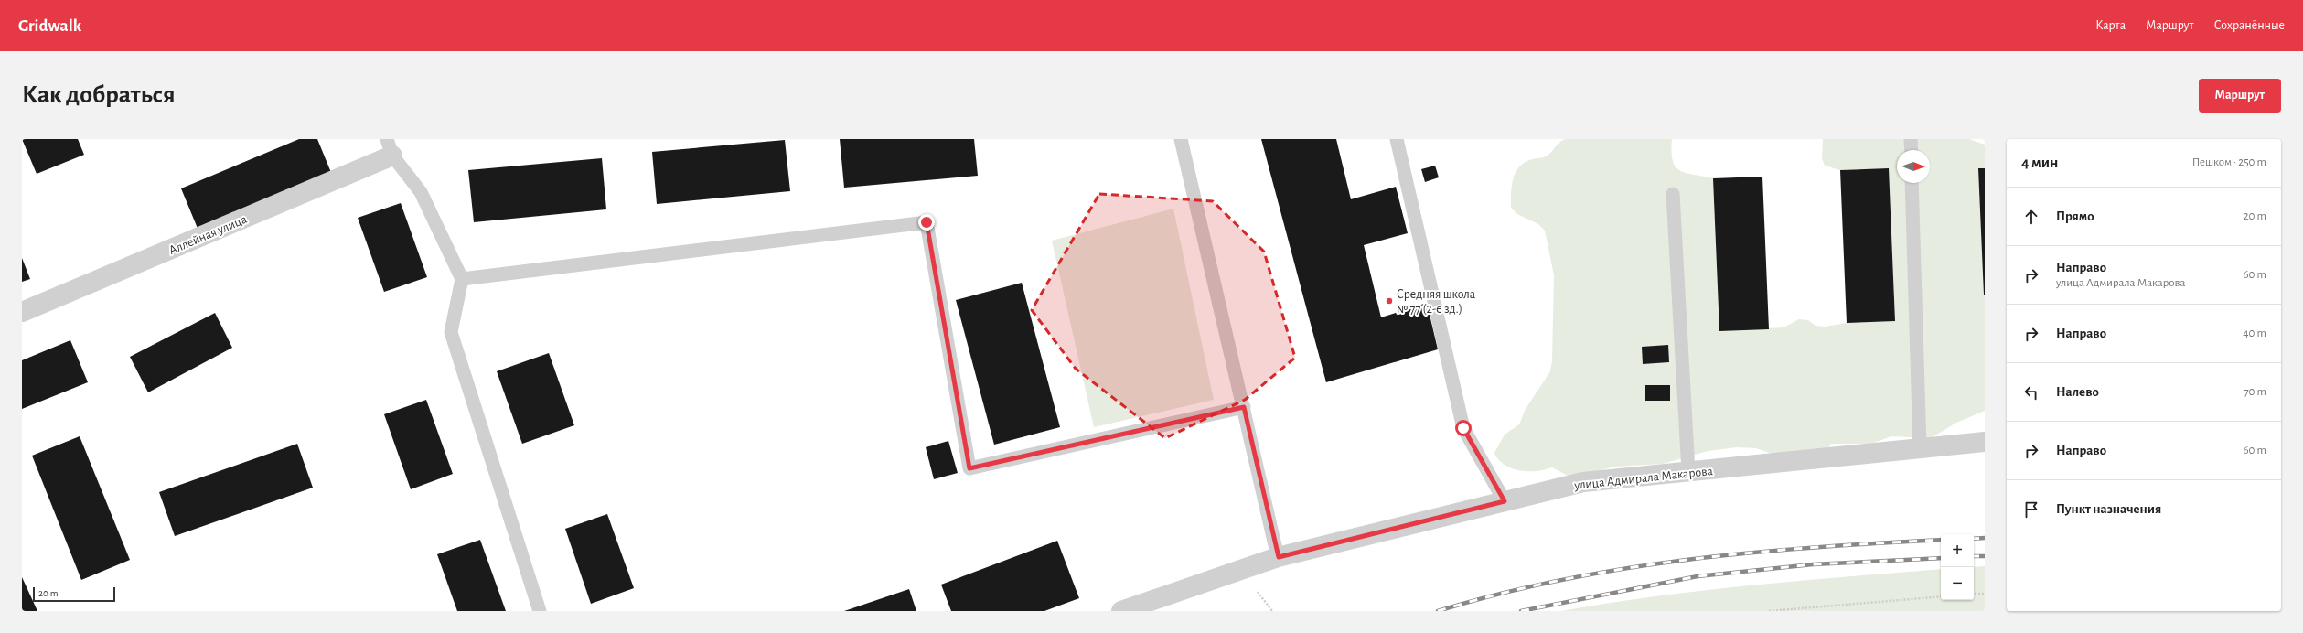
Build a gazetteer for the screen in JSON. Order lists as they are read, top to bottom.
{
  "streets": {
    "street": ["Аллейная улица", "улица Адмирала Макарова"]
  },
  "places": ["Средняя школа № 77 (2-е зд.)"],
  "scale_bar": "20 m",
  "north": "right",
  "page": {
    "header": "Gridwalk",
    "nav": ["Карта", "Маршрут", "Сохранённые"],
    "buttons": "Маршрут",
    "title": "Как добраться",
    "heading": ["4 мин", "Пешком · 250 m"],
    "list": [
      ["Прямо", "20 m"],
      ["Направо", "улица Адмирала Макарова", "60 m"],
      ["Направо", "40 m"],
      ["Налево", "70 m"],
      ["Направо", "60 m"],
      "Пункт назначения"
    ],
    "map_buttons": ["+", "−"],
    "scale": "20 m"
  }
}
